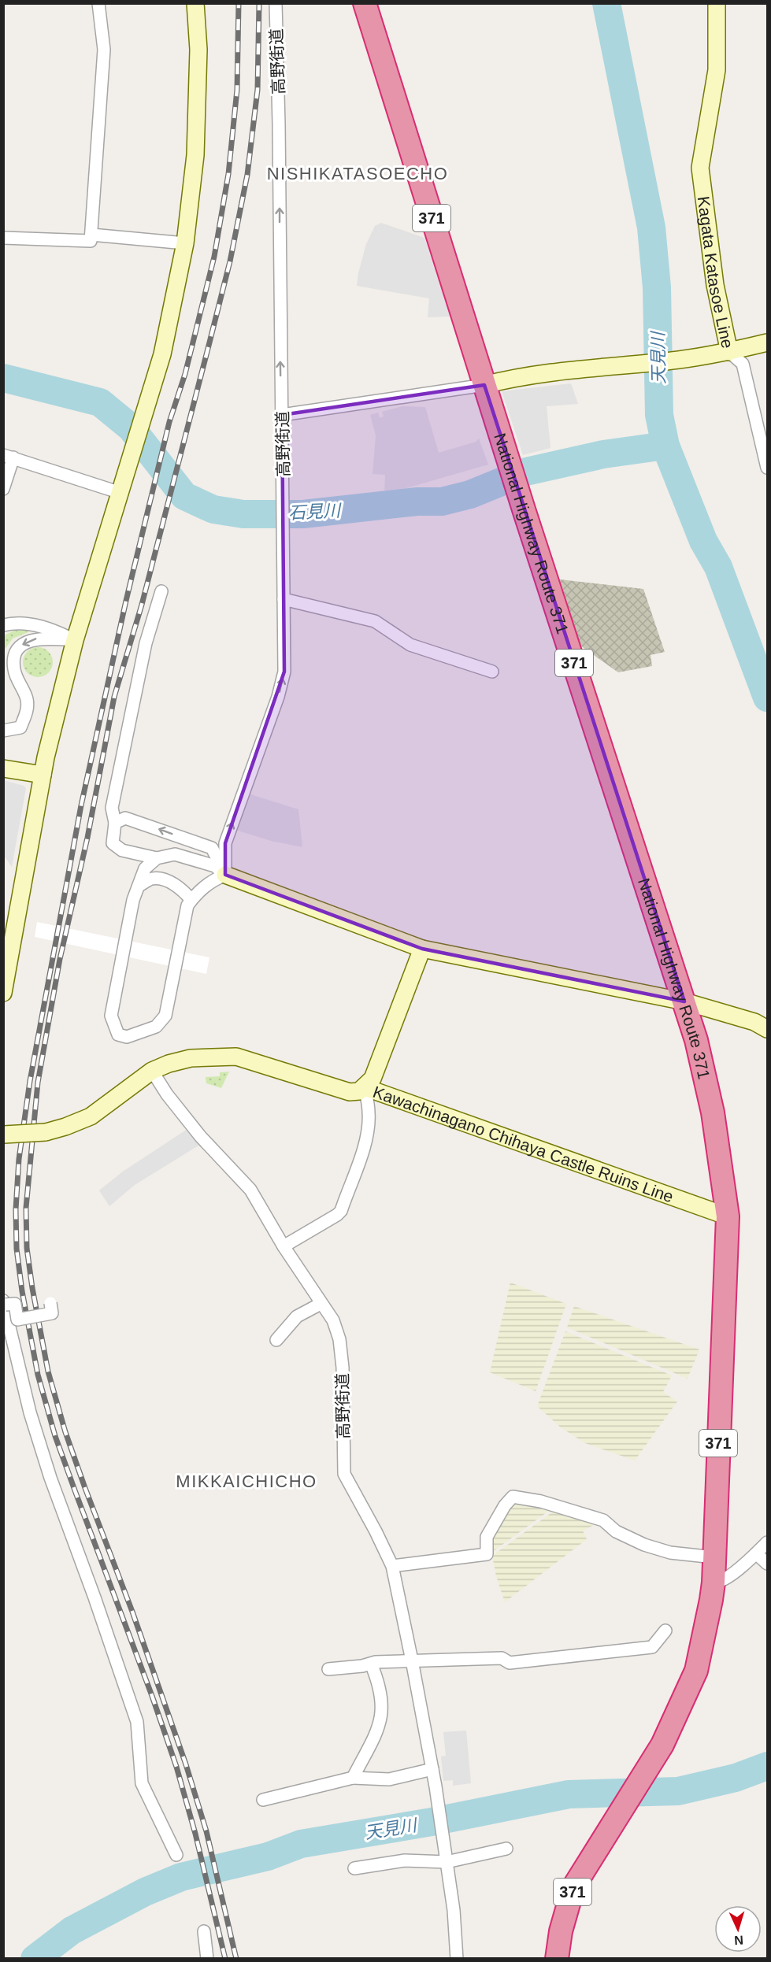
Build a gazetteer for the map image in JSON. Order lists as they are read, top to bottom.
{
  "streets": {
    "highway": ["371", "National Highway Route 371"],
    "main road": ["Kagata Katasoe Line", "Kawachinagano Chihaya Castle Ruins Line"],
    "street": ["高野街道"]
  },
  "crossings": [
    ["高野街道", "Kawachinagano Chihaya Castle Ruins Line"],
    ["Kagata Katasoe Line", "National Highway Route 371"],
    ["National Highway Route 371", "Kawachinagano Chihaya Castle Ruins Line"]
  ],
  "one_way": ["高野街道"],
  "districts": ["NISHIKATASOECHO", "MIKKAICHICHO"],
  "water": ["天見川", "石見川"],
  "north": "bottom"
}
